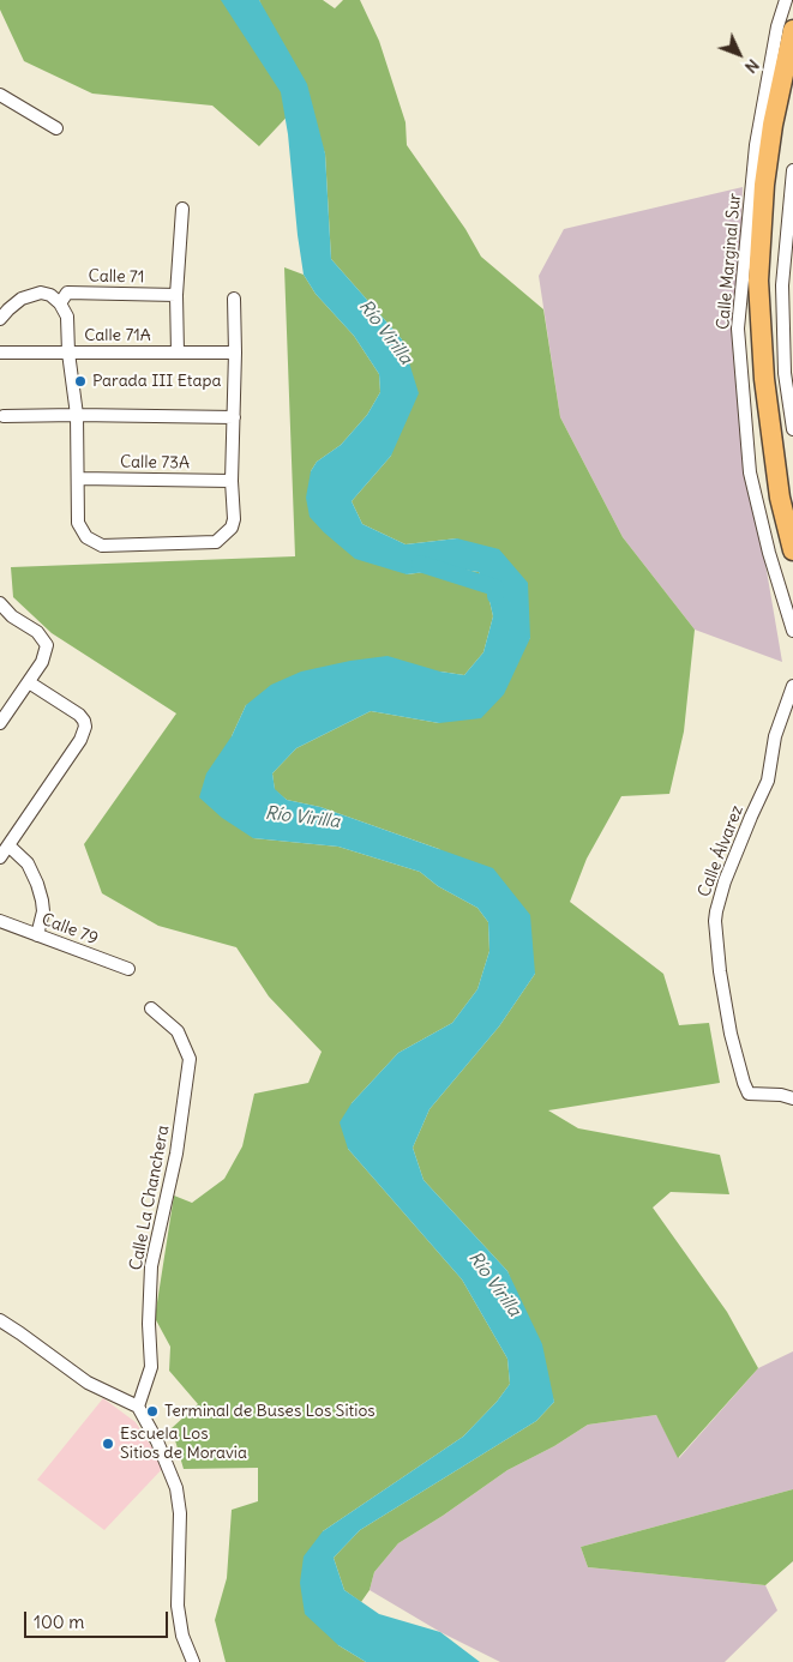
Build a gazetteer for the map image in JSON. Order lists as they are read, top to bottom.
{
  "streets": {
    "street": [
      "Calle Marginal Sur",
      "Calle 71",
      "Calle 71A",
      "Calle 73A",
      "Calle Álvarez",
      "Calle 79",
      "Calle La Chanchera"
    ]
  },
  "water": ["Río Virilla"],
  "places": ["Parada III Etapa", "Terminal de Buses Los Sitios", "Escuela Los Sitios de Moravia"],
  "scale_bar": "100 m",
  "north": "bottom right"
}
